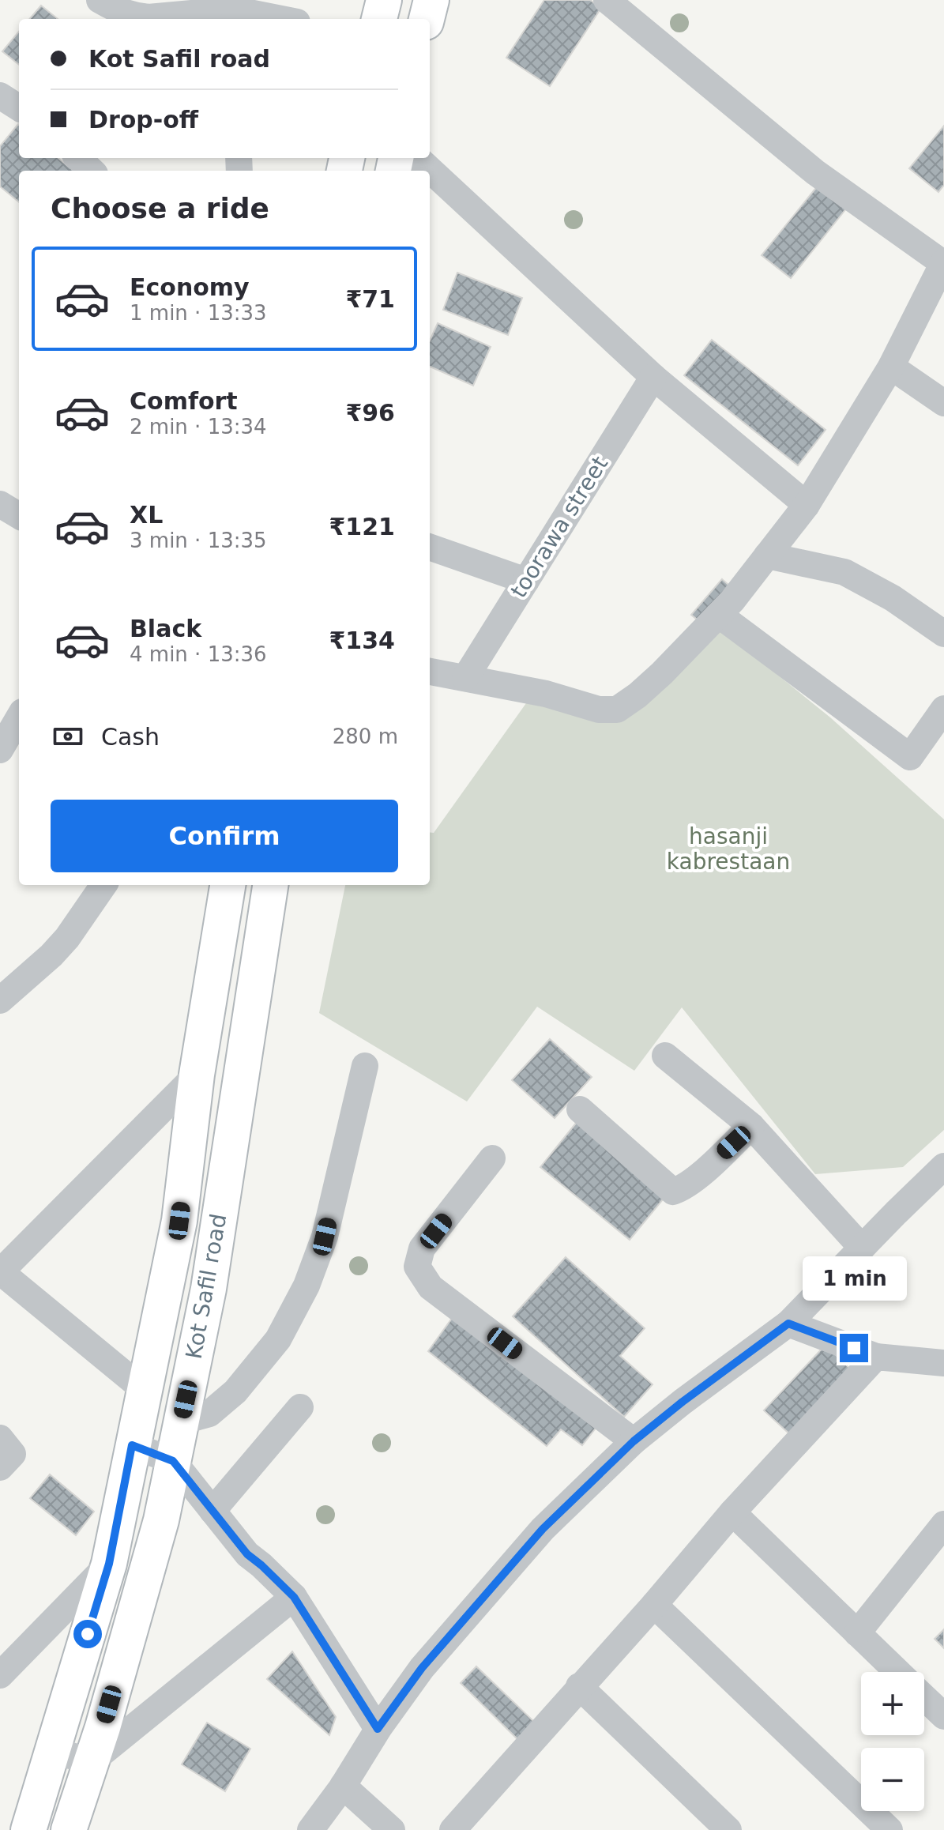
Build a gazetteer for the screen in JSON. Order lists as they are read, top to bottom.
{
  "streets": {
    "main road": ["Kot Safil road"],
    "street": ["toorawa street"]
  },
  "parks": ["hasanji kabrestaan"],
  "page": {
    "banner": ["Kot Safil road", "Drop-off"],
    "heading": "Choose a ride",
    "list": [
      {
        "name": "Economy",
        "note": "1 min · 13:33",
        "value": "₹71"
      },
      {
        "name": "Comfort",
        "note": "2 min · 13:34",
        "value": "₹96"
      },
      {
        "name": "XL",
        "note": "3 min · 13:35",
        "value": "₹121"
      },
      {
        "name": "Black",
        "note": "4 min · 13:36",
        "value": "₹134"
      }
    ],
    "pay": ["Cash", "280 m"],
    "buttons": "Confirm",
    "bubble": "1 min",
    "map_buttons": ["+", "−"]
  }
}
